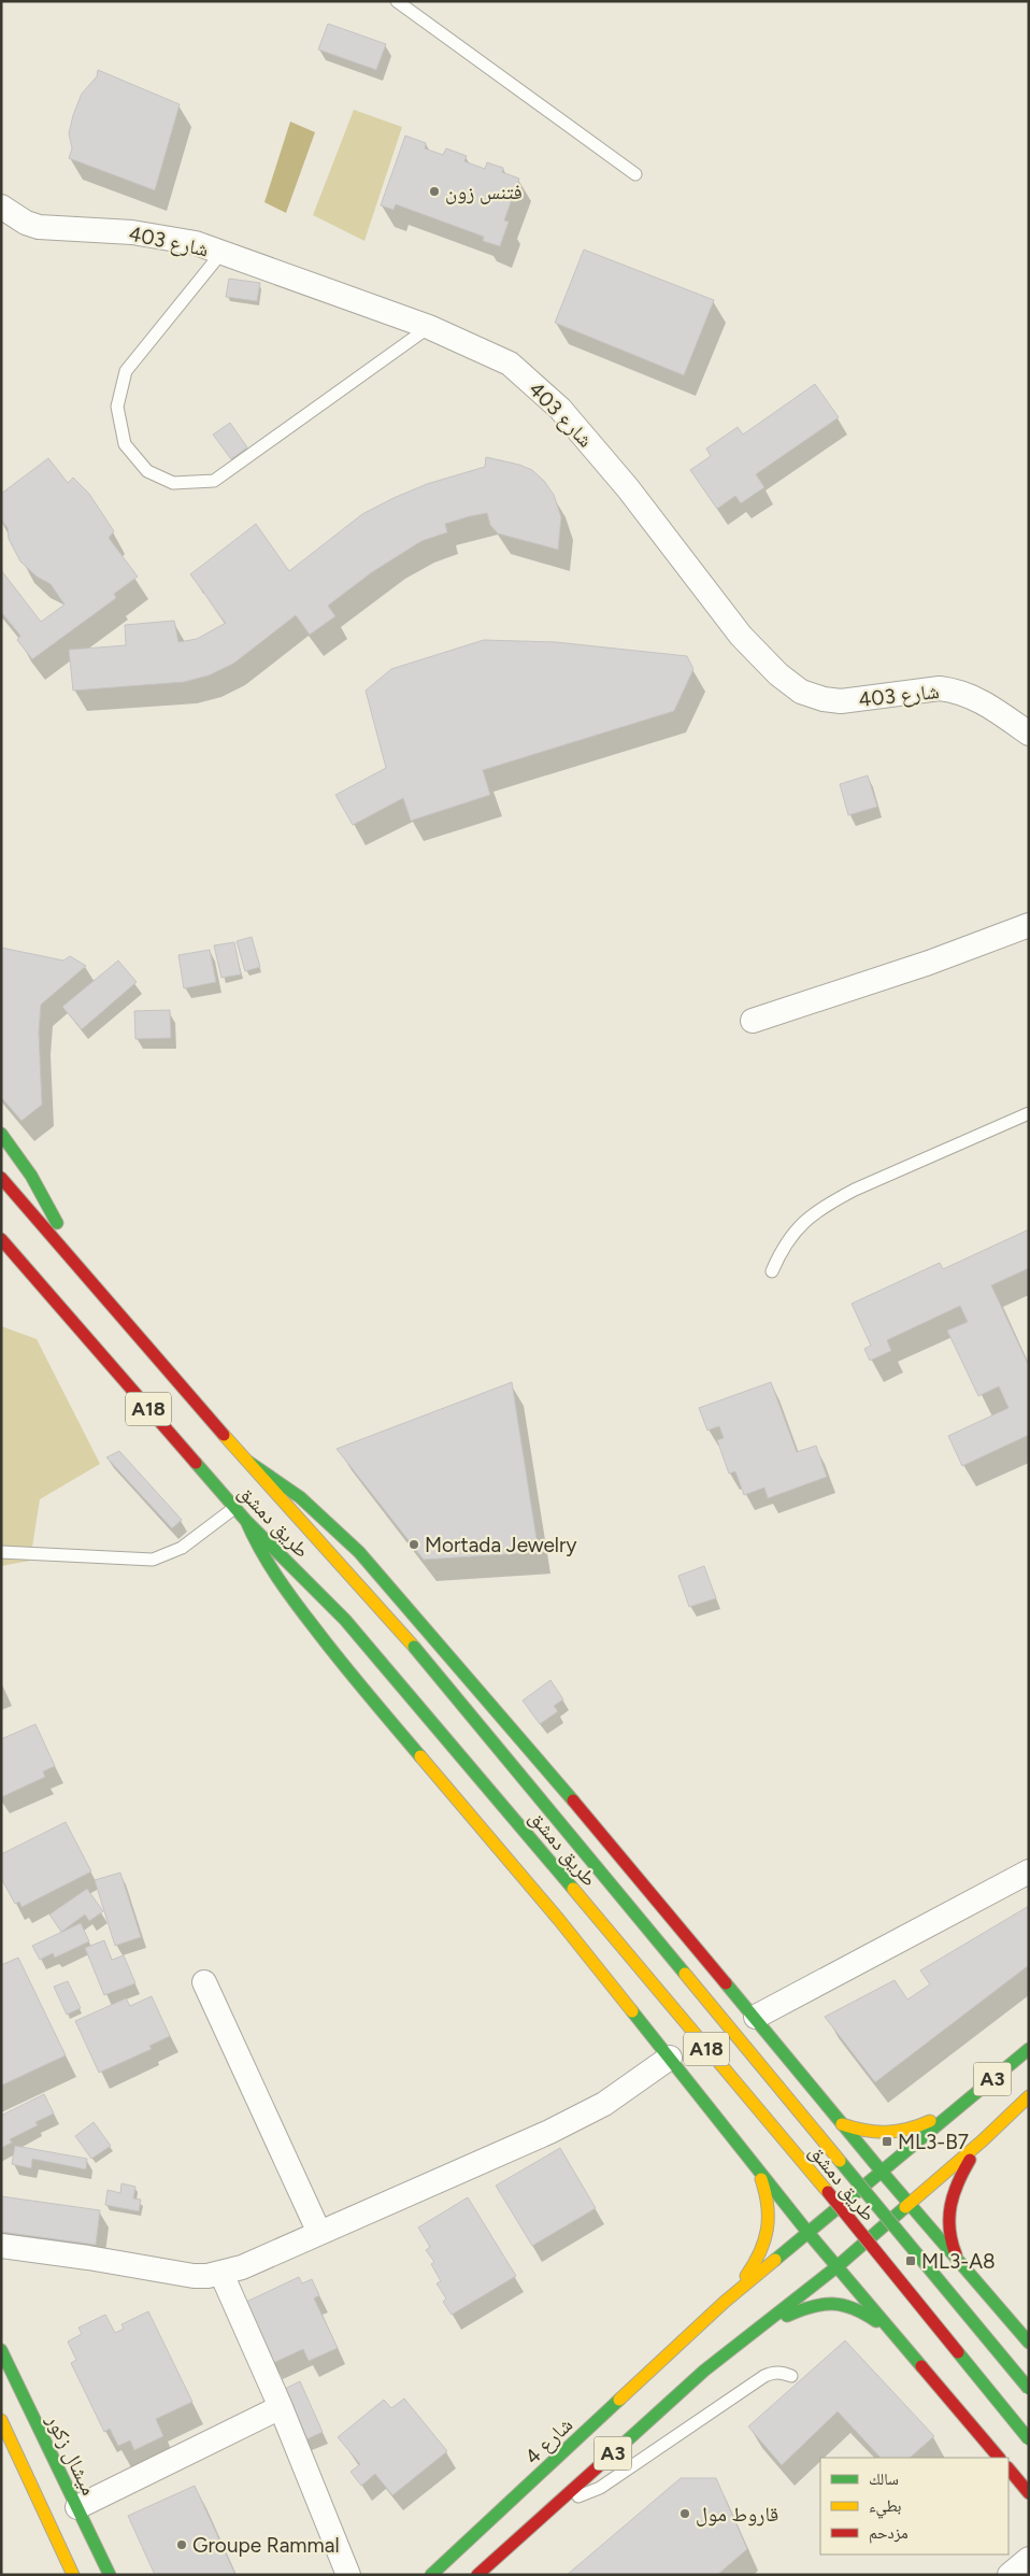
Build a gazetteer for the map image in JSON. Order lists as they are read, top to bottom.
{
  "streets": {
    "main road": [
      "A18",
      "طريق دمشق",
      "A3",
      "شارع 4",
      "ميشال زكور"
    ],
    "street": ["شارع 403"]
  },
  "crossings": [
    ["A3", "شارع 4"]
  ],
  "places": {
    "other": [
      "فتنس زون",
      "Mortada Jewelry",
      "قاروط مول",
      "Groupe Rammal"
    ],
    "transit": ["ML3-B7", "ML3-A8"]
  },
  "legend": ["سالك", "بطيء", "مزدحم"]
}
